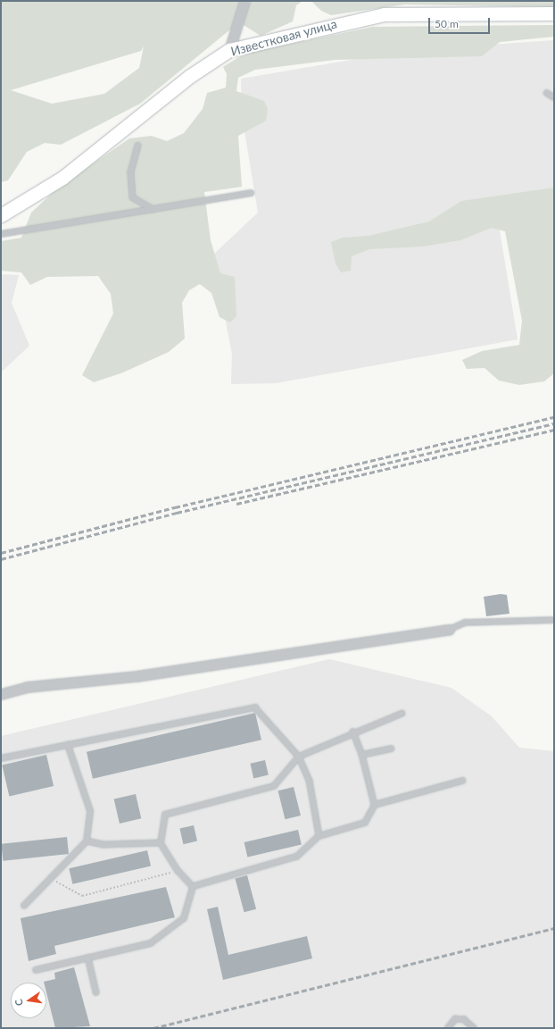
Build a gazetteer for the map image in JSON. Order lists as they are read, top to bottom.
{
  "streets": {
    "main road": ["Известковая улица"]
  },
  "scale_bar": "50 m",
  "north": "left"
}
